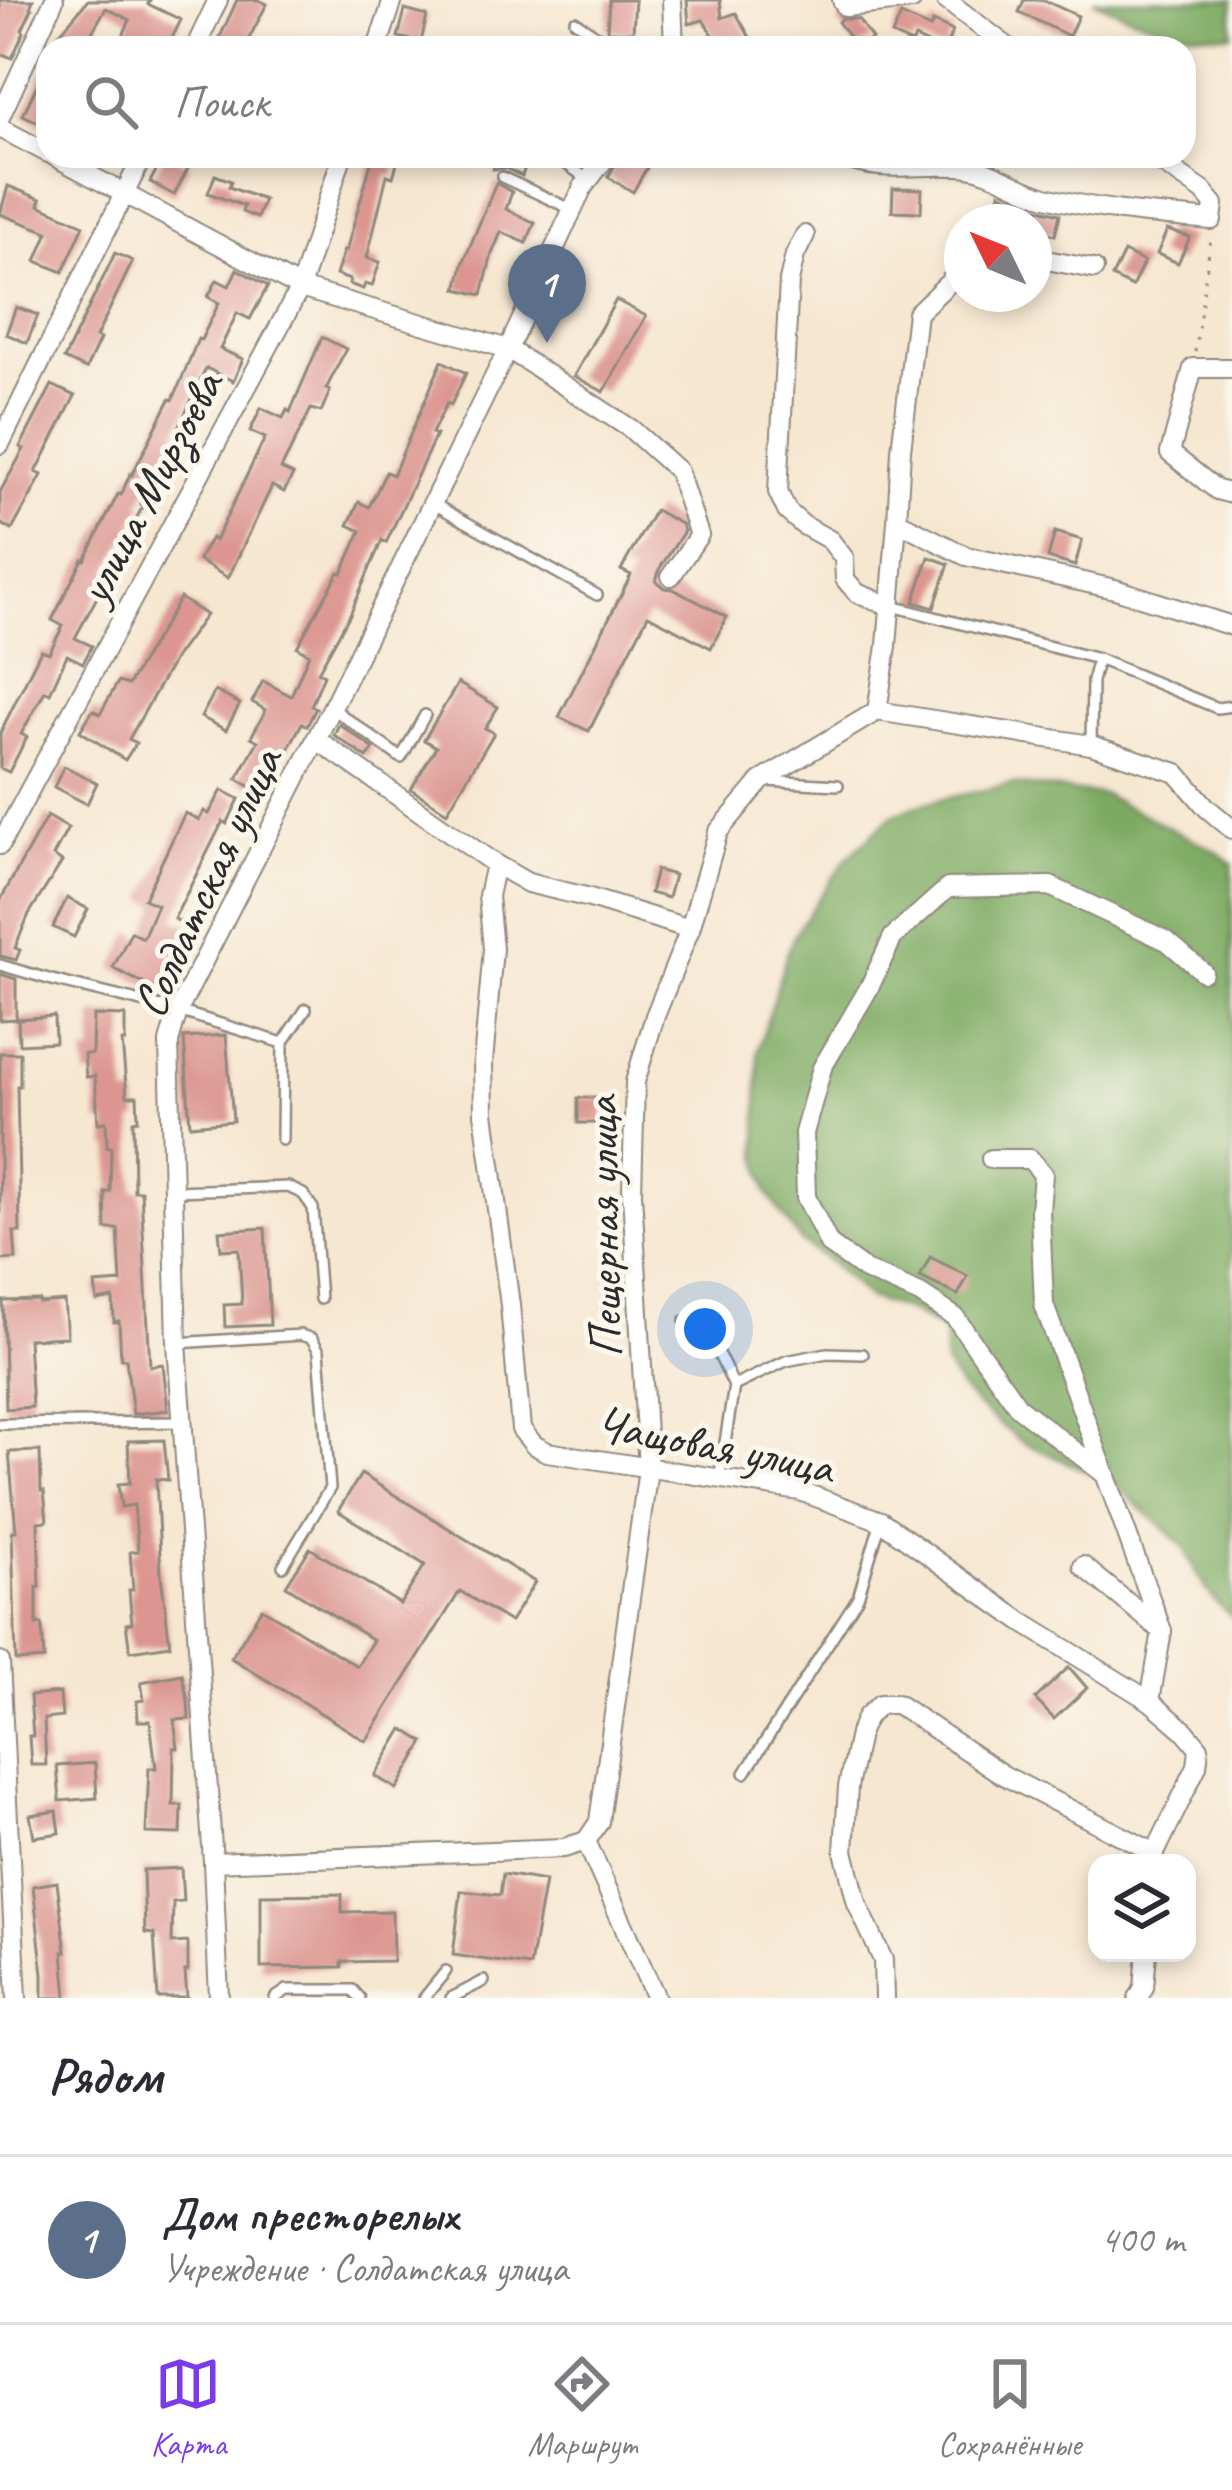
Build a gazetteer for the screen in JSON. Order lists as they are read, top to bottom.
{
  "streets": {
    "street": [
      "улица Мирзоева",
      "Солдатская улица",
      "Пещерная улица",
      "Чащовая улица"
    ]
  },
  "crossings": [
    ["Пещерная улица", "Чащовая улица"]
  ],
  "north": "top left",
  "page": {
    "search": "Поиск",
    "pins": "1",
    "heading": "Рядом",
    "list": [
      {
        "mark": "1",
        "name": "Дом престорелых",
        "note": "Учреждение · Солдатская улица",
        "value": "400 m"
      }
    ],
    "nav": ["Карта", "Маршрут", "Сохранённые"]
  }
}
